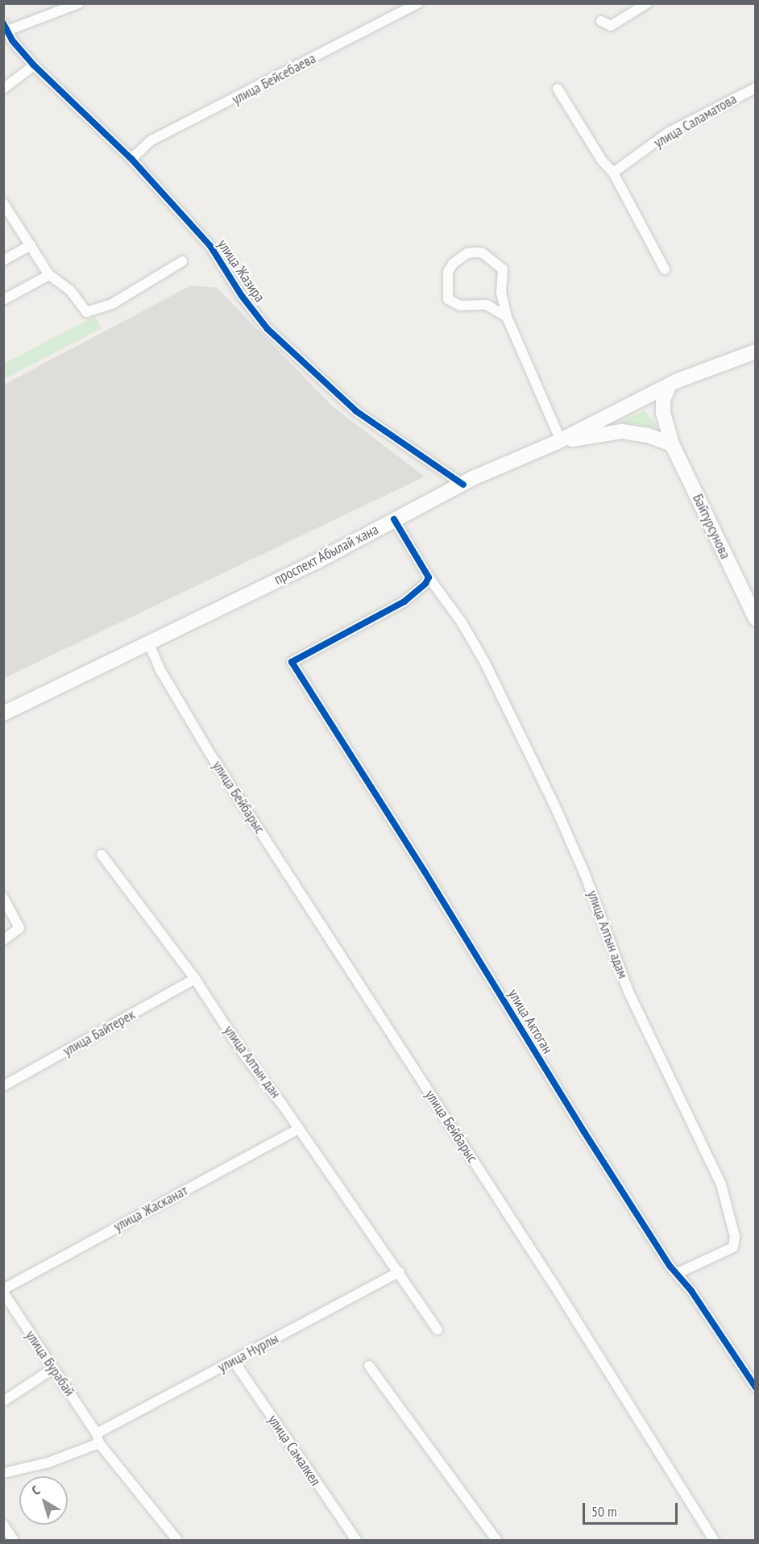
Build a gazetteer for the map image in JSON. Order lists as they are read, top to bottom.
{
  "streets": {
    "main road": ["Байтурсунова", "проспект Абылай хана"],
    "street": [
      "улица Бейсебаева",
      "улица Саламатова",
      "улица Жазира",
      "улица Бейбарыс",
      "улица Алтын адам",
      "улица Актоган",
      "улица Байтерек",
      "улица Алтын дан",
      "улица Жасканат",
      "улица Нурлы",
      "улица Бурабай",
      "улица Самалкел"
    ]
  },
  "crossings": [
    ["улица Бейсебаева", "улица Жазира"],
    ["улица Жазира", "проспект Абылай хана"],
    ["Байтурсунова", "проспект Абылай хана"],
    ["проспект Абылай хана", "улица Бейбарыс"],
    ["улица Алтын адам", "улица Актоган"],
    ["улица Байтерек", "улица Алтын дан"],
    ["улица Алтын дан", "улица Жасканат"],
    ["улица Алтын дан", "улица Нурлы"],
    ["улица Жасканат", "улица Бурабай"],
    ["улица Нурлы", "улица Бурабай"],
    ["улица Нурлы", "улица Самалкел"]
  ],
  "scale_bar": "50 m",
  "north": "top left"
}
